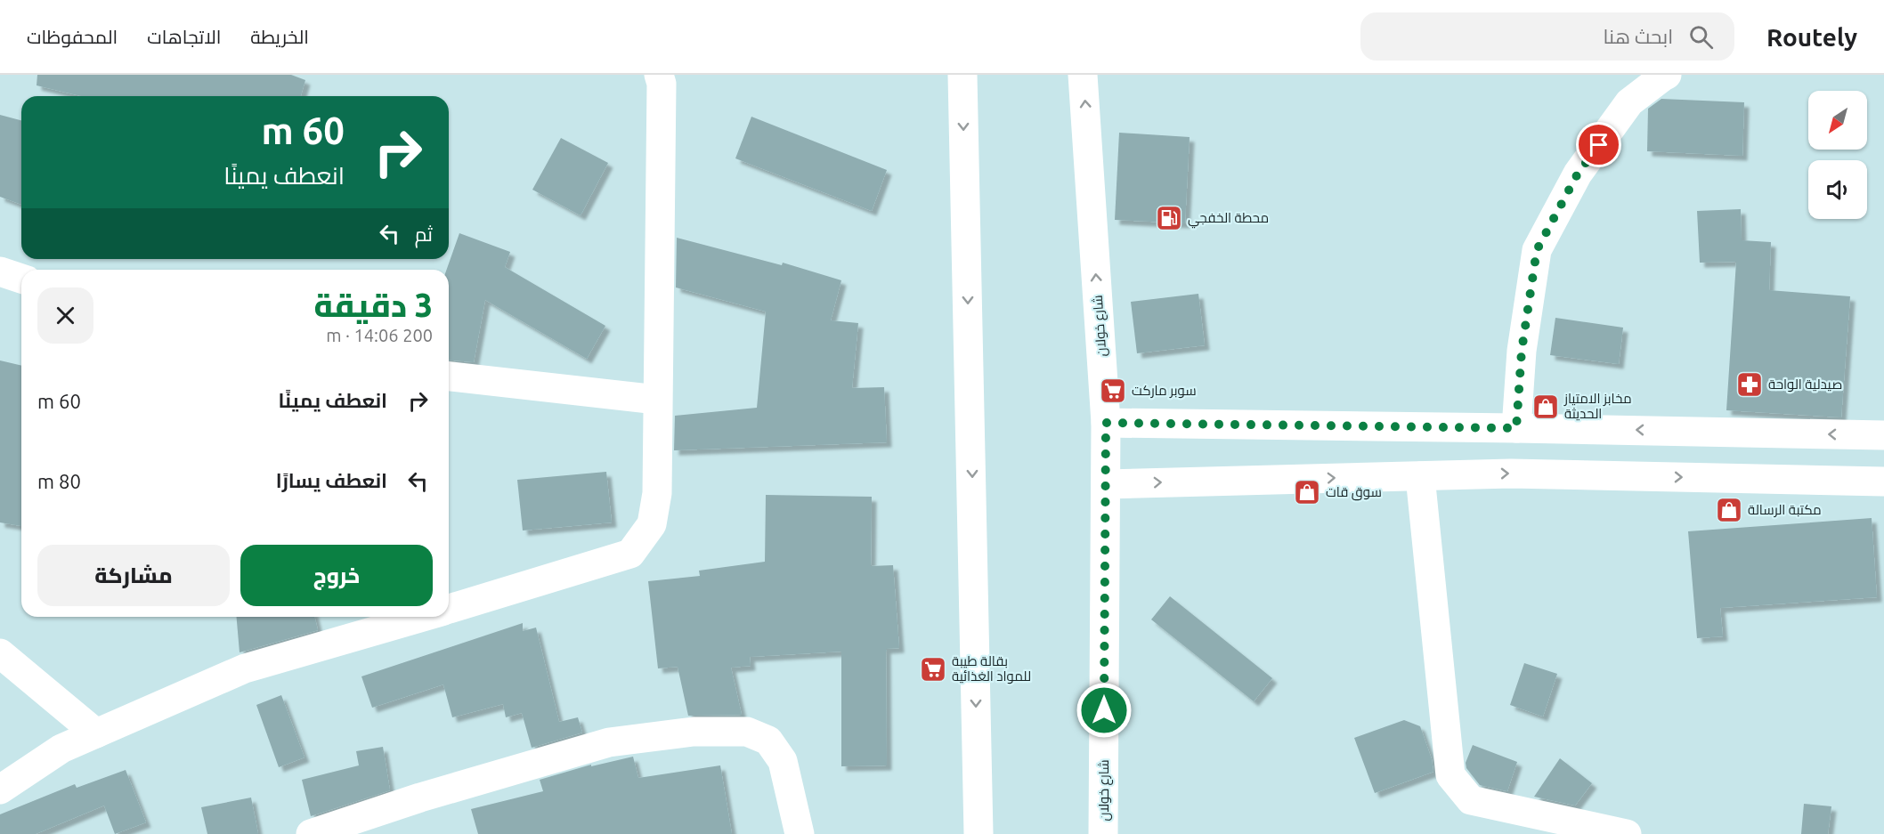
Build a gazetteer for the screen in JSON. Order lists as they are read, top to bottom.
{
  "streets": {
    "street": ["شارع خولان"]
  },
  "places": {
    "fuel station": ["محطة الخفجي"],
    "pharmacy": ["صيدلية الواحة"],
    "supermarket": ["سوبر ماركت", "بقالة طيبة للمواد الغذائية"],
    "shop": ["مخابز الامتياز الحديثة", "سوق قات", "مكتبة الرسالة"]
  },
  "north": "bottom left",
  "page": {
    "header": "Routely",
    "search": "ابحث هنا",
    "nav": ["الخريطة", "الاتجاهات", "المحفوظات"],
    "turn": ["60 m", "انعطف يمينًا"],
    "then": "ثم",
    "heading": ["3 دقيقة", "200 m · 14:06"],
    "list": [
      {
        "name": "انعطف يمينًا",
        "value": "60 m"
      },
      {
        "name": "انعطف يسارًا",
        "value": "80 m"
      }
    ],
    "buttons": ["خروج", "مشاركة"]
  }
}
